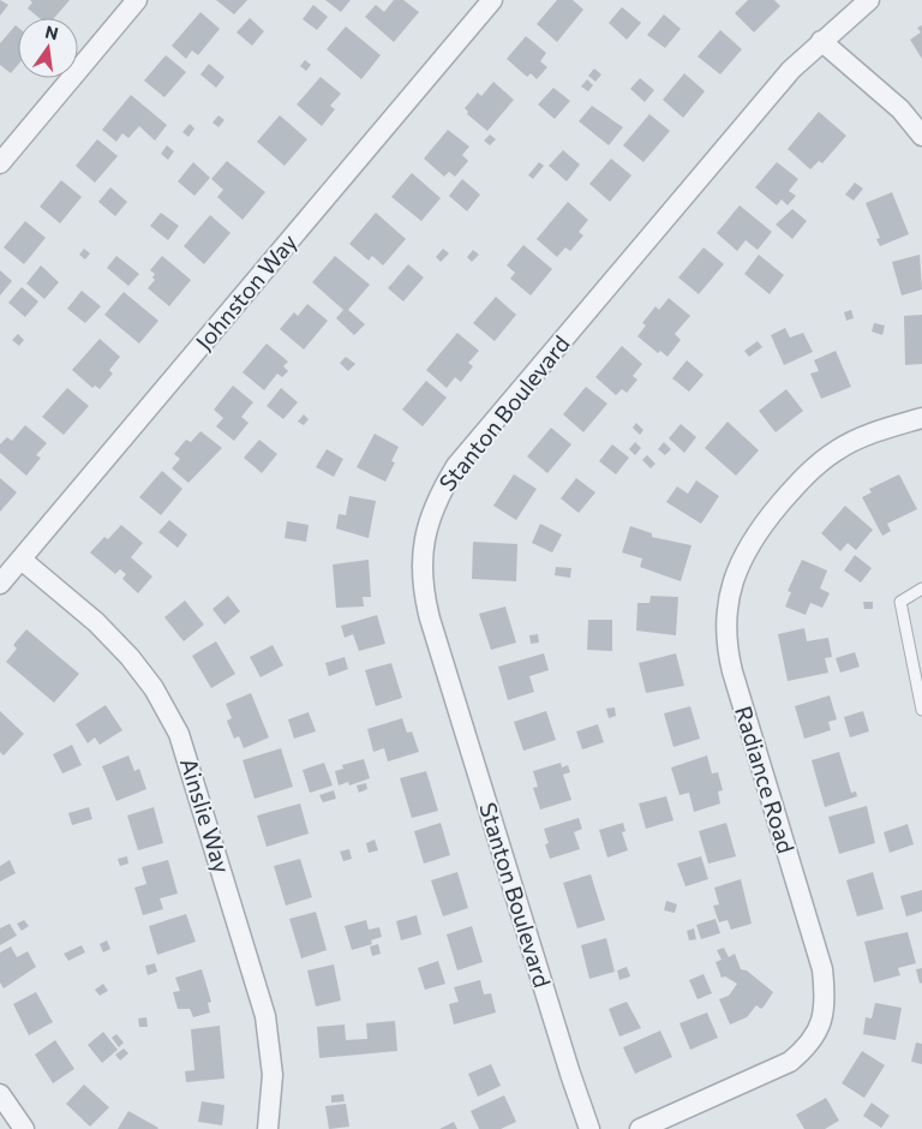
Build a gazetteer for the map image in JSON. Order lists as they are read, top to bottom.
{
  "streets": {
    "street": [
      "Johnston Way",
      "Stanton Boulevard",
      "Radiance Road",
      "Ainslie Way"
    ]
  },
  "crossings": [
    ["Johnston Way", "Ainslie Way"]
  ],
  "north": "top"
}
